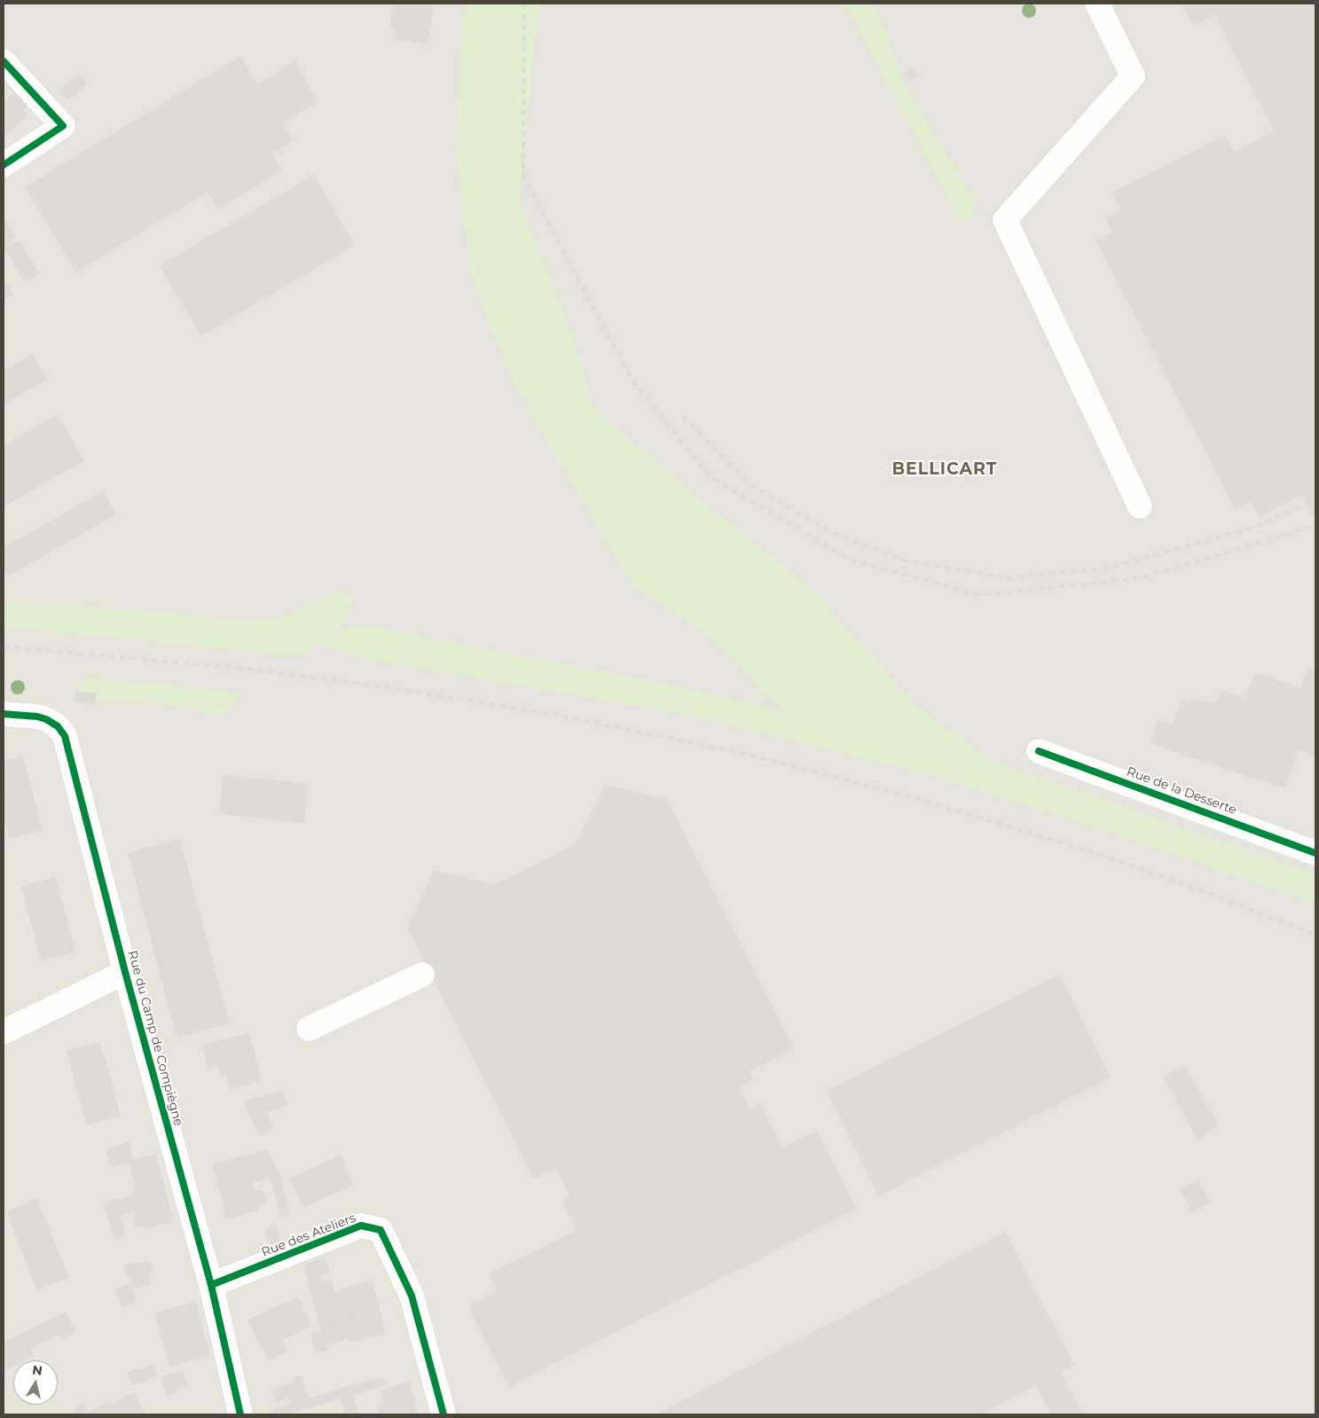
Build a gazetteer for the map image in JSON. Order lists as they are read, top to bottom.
{
  "streets": {
    "street": ["Rue de la Desserte", "Rue du Camp de Compiègne", "Rue des Ateliers"]
  },
  "crossings": [
    ["Rue du Camp de Compiègne", "Rue des Ateliers"]
  ],
  "districts": ["BELLICART"],
  "north": "top"
}
